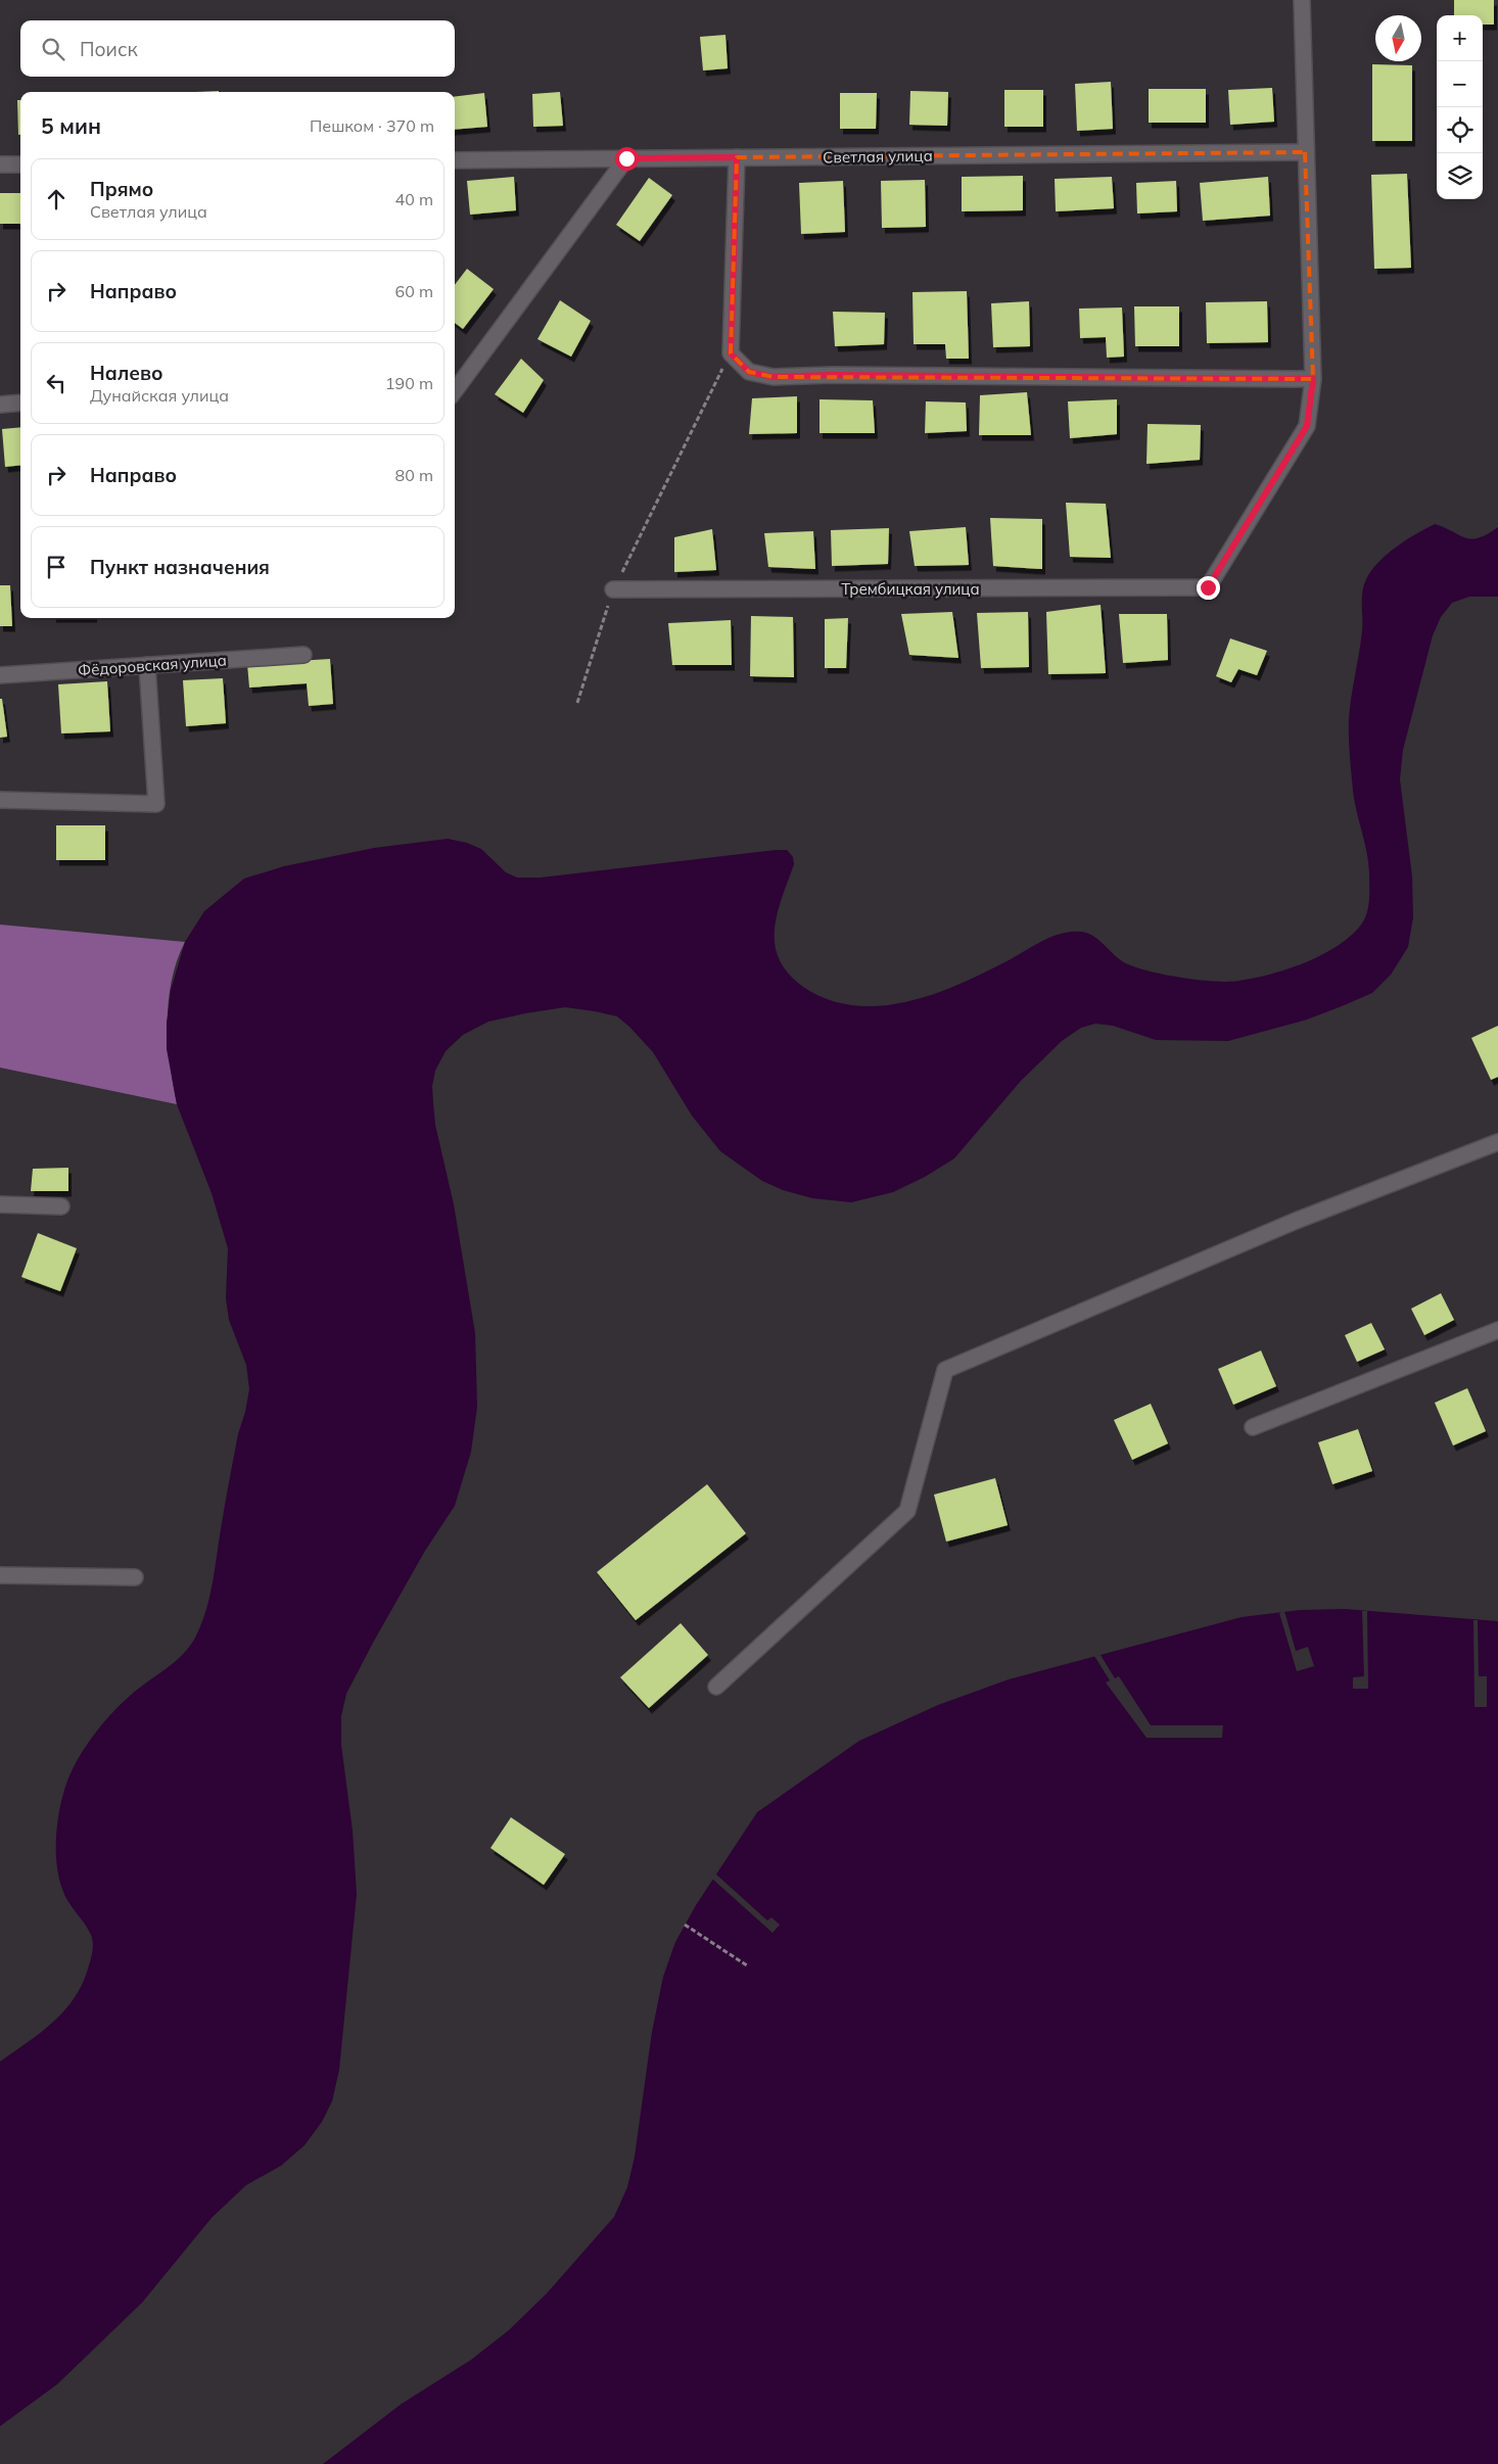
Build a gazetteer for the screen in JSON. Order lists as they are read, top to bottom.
{
  "streets": {
    "street": ["Светлая улица", "Трембицкая улица", "Фёдоровская улица"]
  },
  "north": "bottom",
  "page": {
    "map_buttons": ["+", "−"],
    "search": "Поиск",
    "heading": ["5 мин", "Пешком · 370 m"],
    "list": [
      ["Прямо", "Светлая улица", "40 m"],
      ["Направо", "60 m"],
      ["Налево", "Дунайская улица", "190 m"],
      ["Направо", "80 m"],
      "Пункт назначения"
    ]
  }
}
